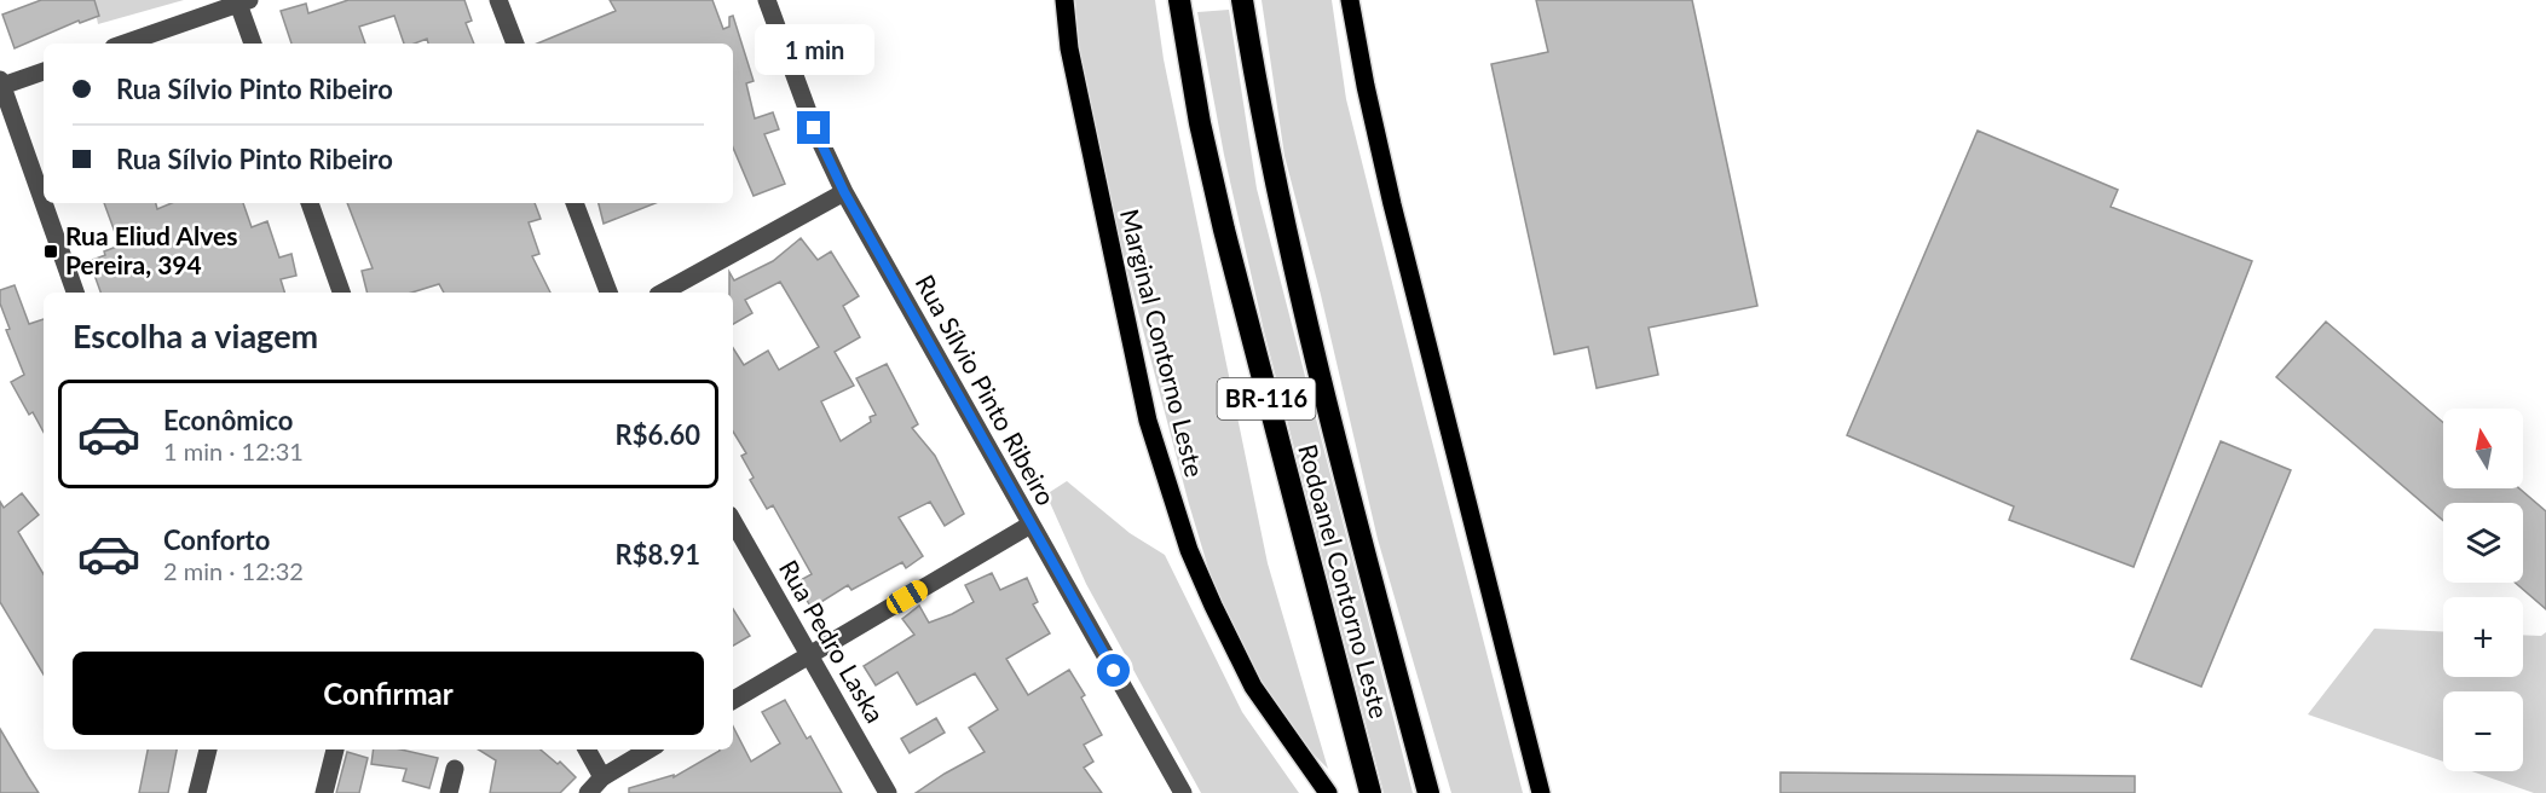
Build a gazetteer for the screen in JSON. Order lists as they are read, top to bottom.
{
  "streets": {
    "highway": ["BR-116", "Rodoanel Contorno Leste"],
    "main road": ["Marginal Contorno Leste"],
    "street": ["Rua Sílvio Pinto Ribeiro", "Rua Pedro Laska"]
  },
  "places": {
    "transit": ["Rua Eliud Alves Pereira, 394"]
  },
  "north": "top",
  "page": {
    "bubble": "1 min",
    "banner": ["Rua Sílvio Pinto Ribeiro", "Rua Sílvio Pinto Ribeiro"],
    "heading": "Escolha a viagem",
    "list": [
      {
        "name": "Econômico",
        "note": "1 min · 12:31",
        "value": "R$6.60"
      },
      {
        "name": "Conforto",
        "note": "2 min · 12:32",
        "value": "R$8.91"
      }
    ],
    "map_buttons": ["+", "−"],
    "buttons": "Confirmar"
  }
}
